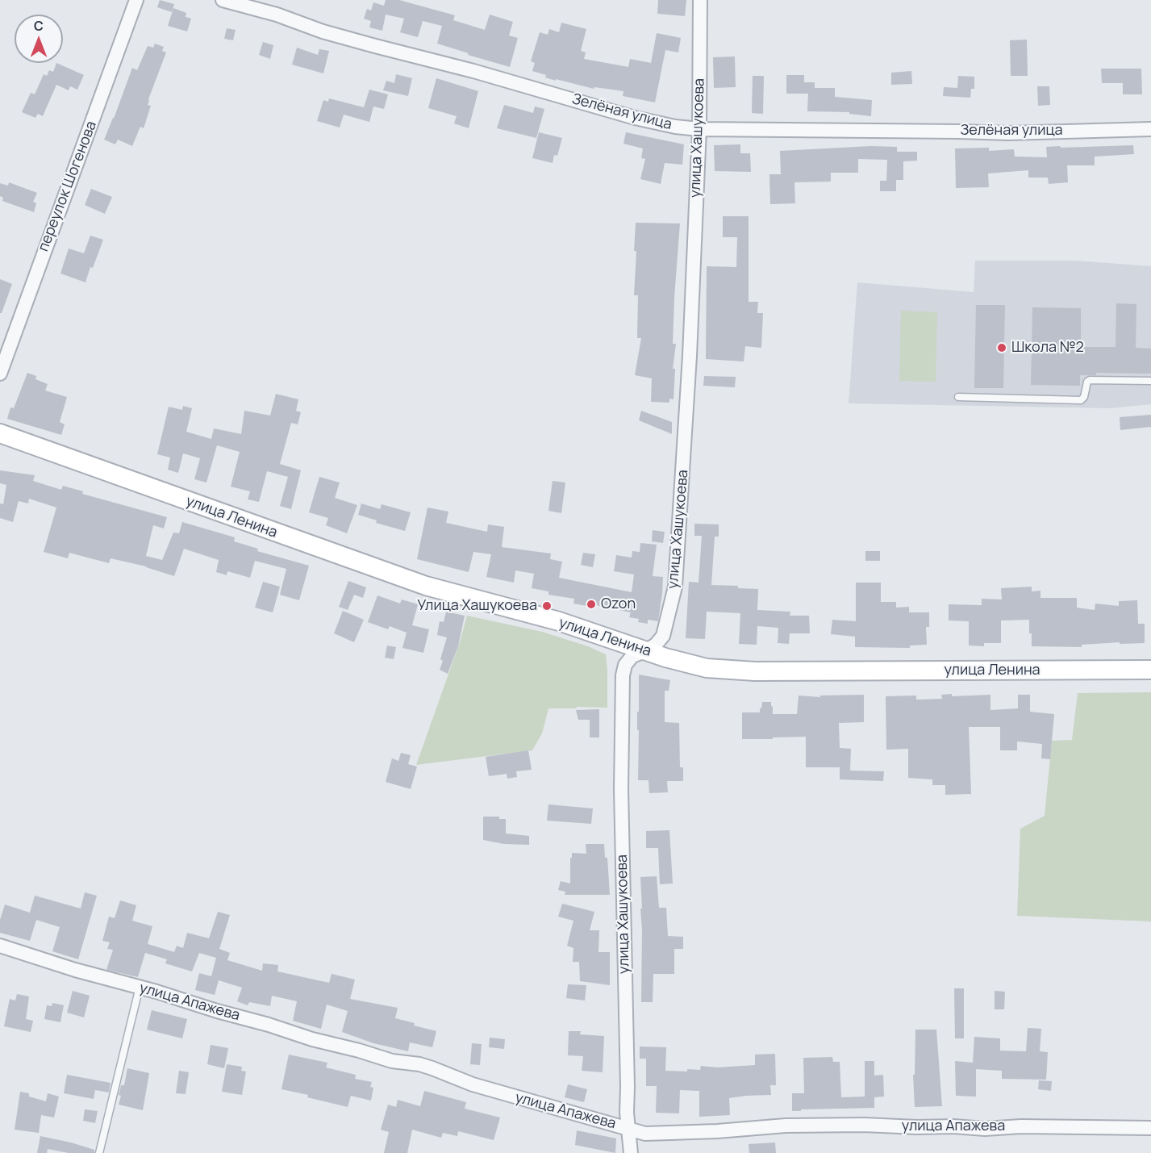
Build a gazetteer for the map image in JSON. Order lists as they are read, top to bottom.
{
  "streets": {
    "street": [
      "Зелёная улица",
      "улица Хашукоева",
      "переулок Шогенова",
      "улица Ленина",
      "улица Апажева"
    ]
  },
  "crossings": [
    ["Зелёная улица", "улица Хашукоева"],
    ["улица Хашукоева", "улица Ленина"],
    ["улица Хашукоева", "улица Апажева"]
  ],
  "places": ["Школа №2", "Ozon", "Улица Хашукоева"],
  "north": "top"
}
